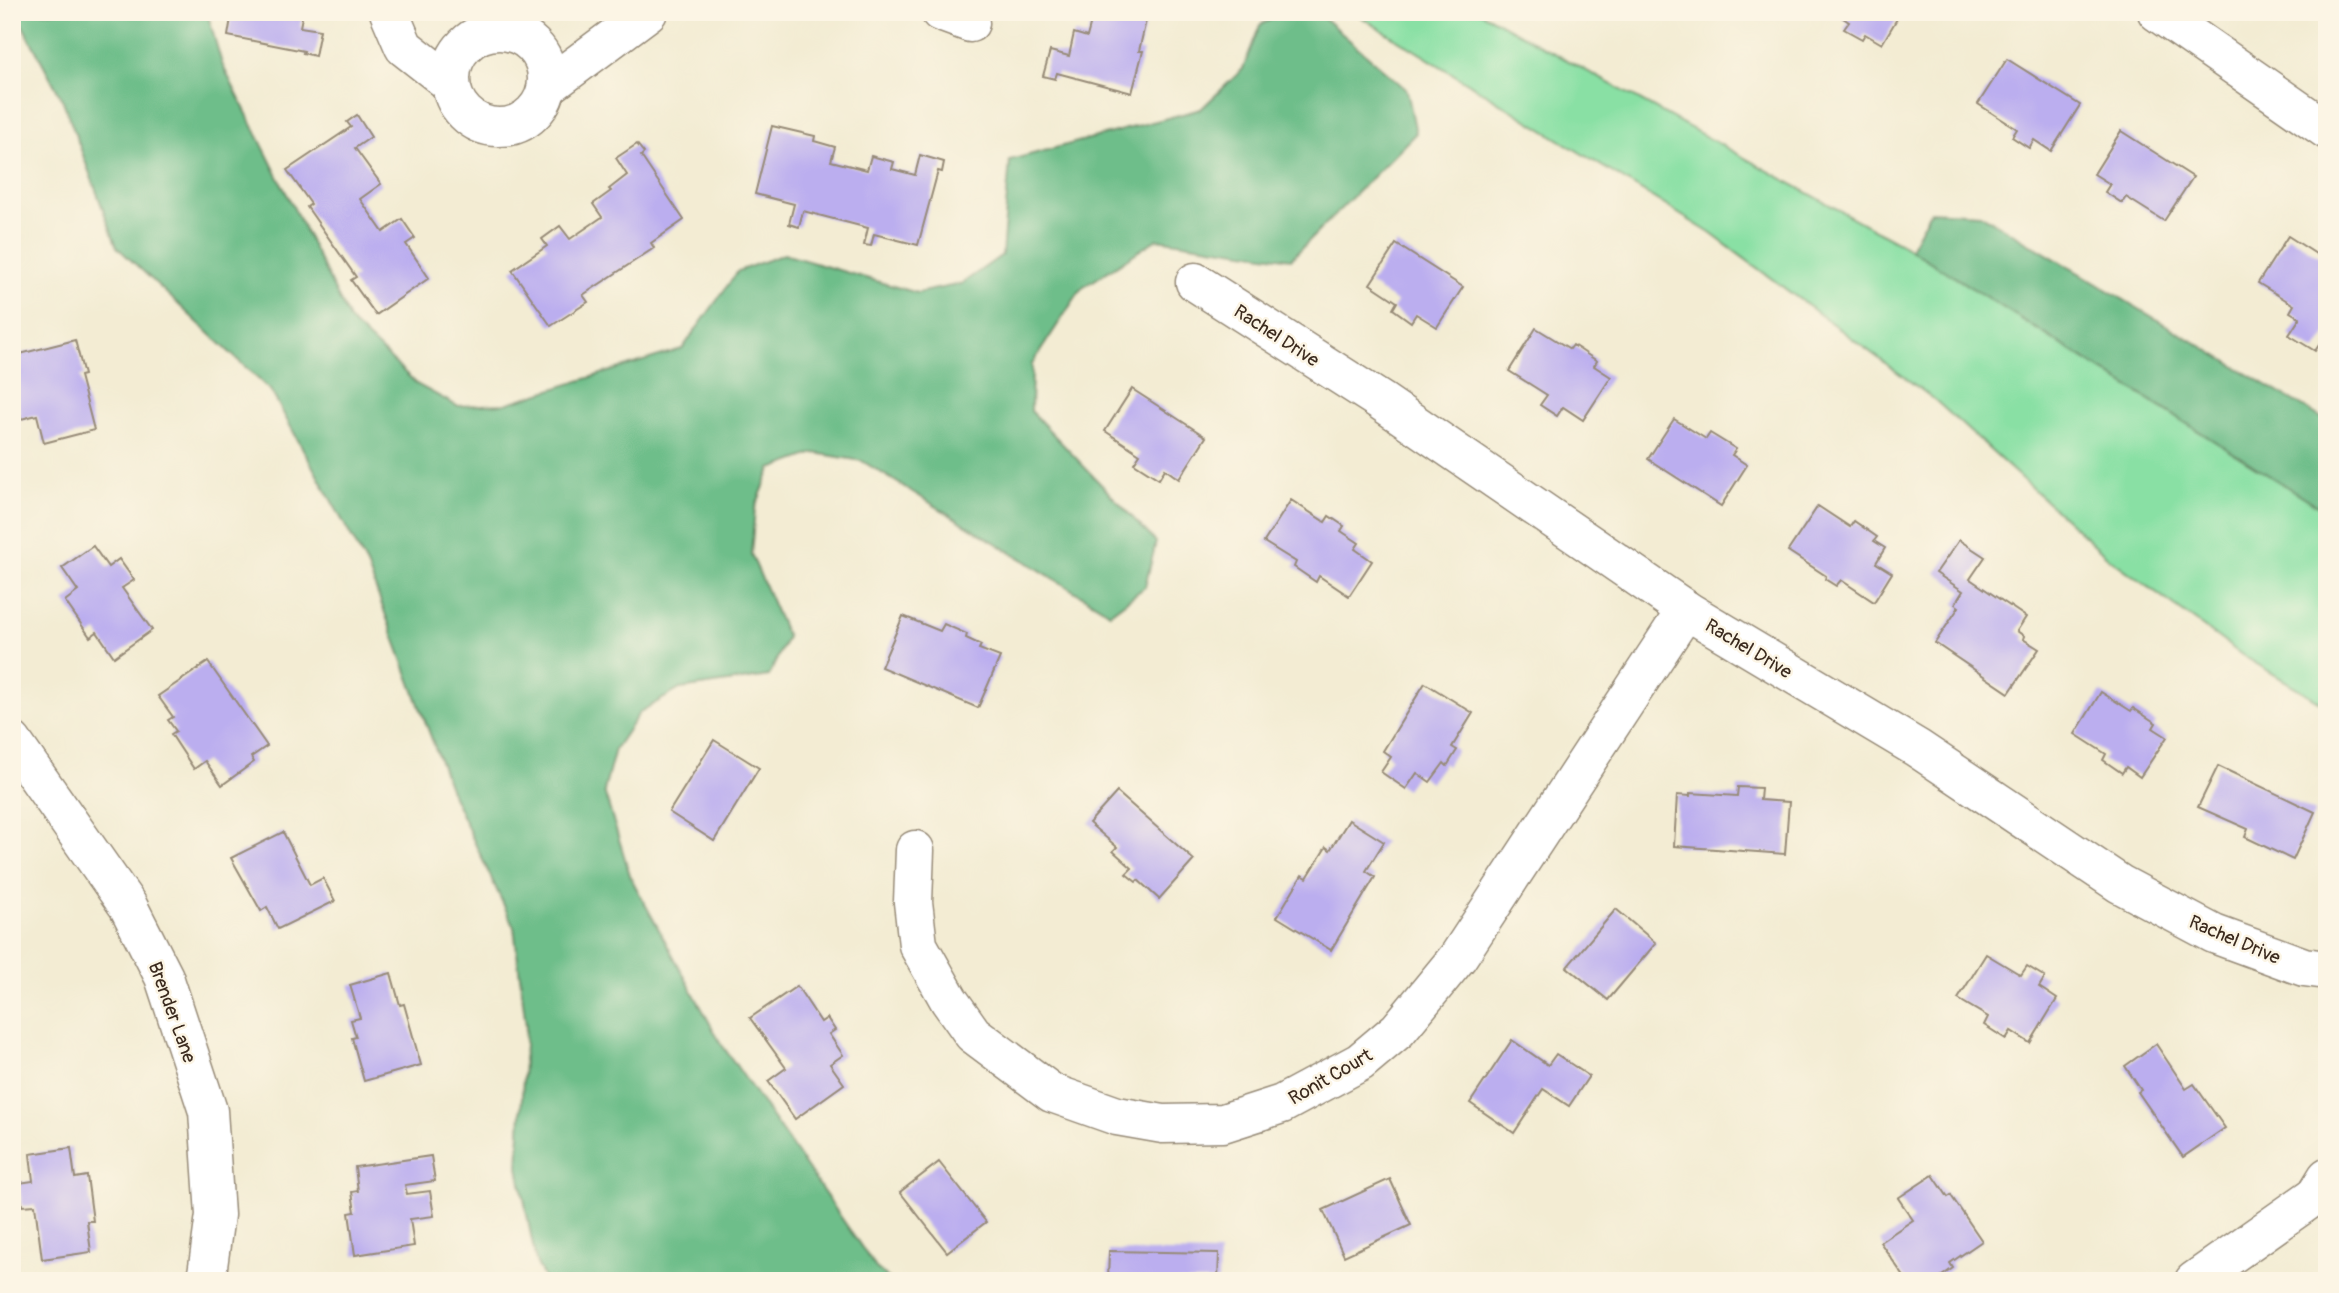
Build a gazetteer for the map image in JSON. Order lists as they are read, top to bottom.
{
  "streets": {
    "street": ["Rachel Drive", "Brender Lane", "Ronit Court"]
  },
  "crossings": [
    ["Rachel Drive", "Ronit Court"]
  ]
}
